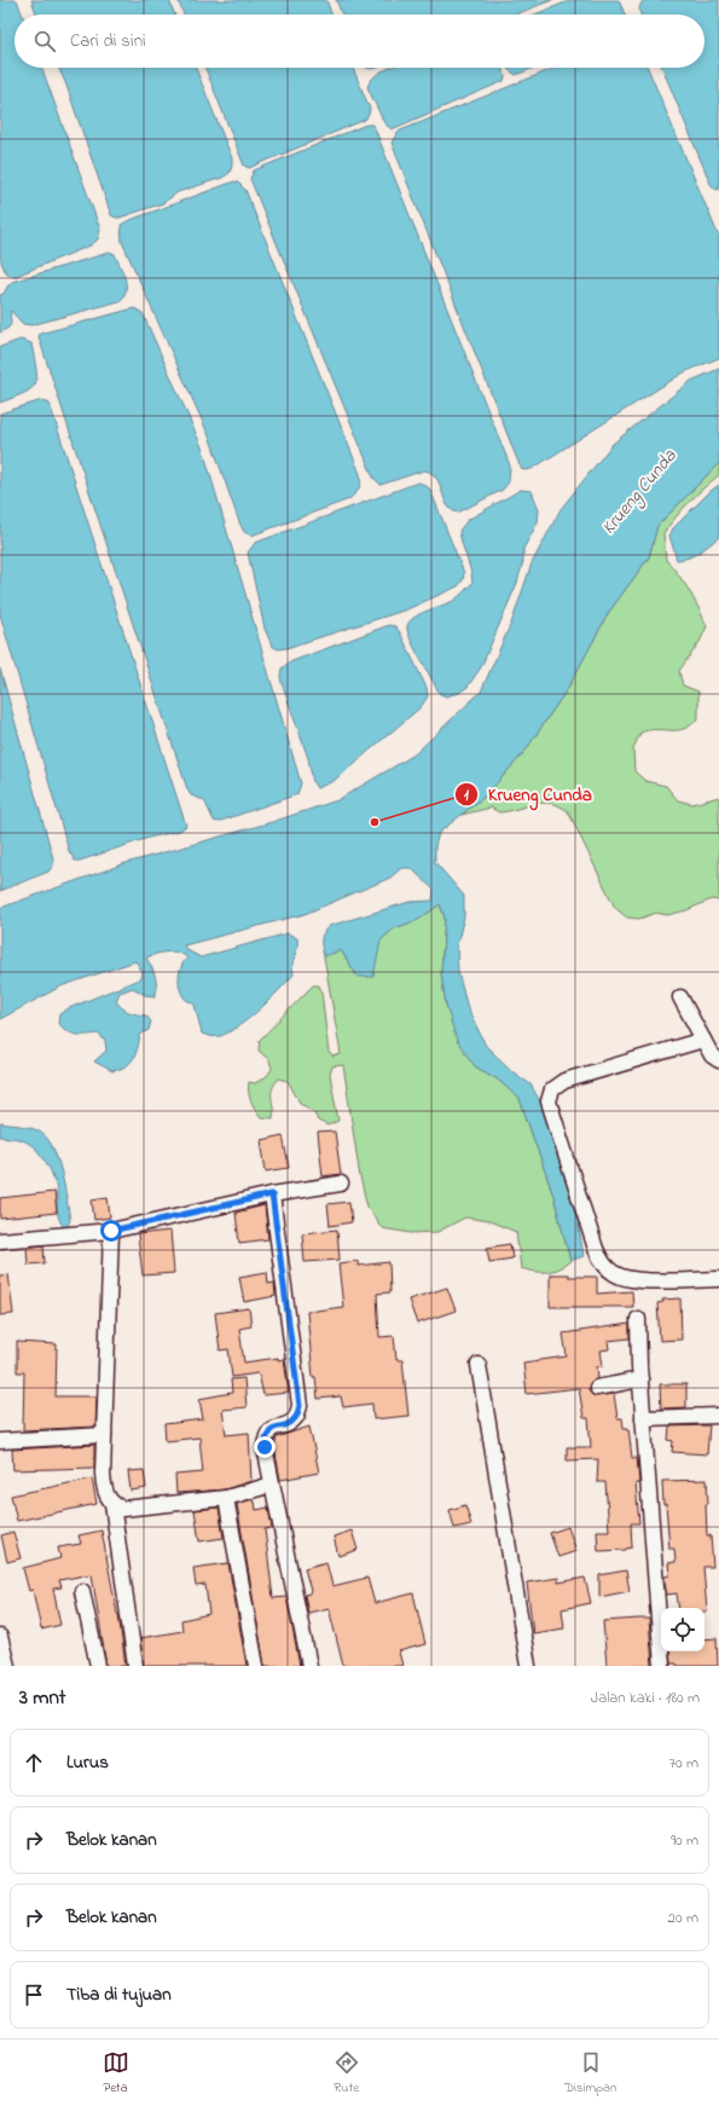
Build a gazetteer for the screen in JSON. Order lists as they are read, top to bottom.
{
  "water": ["Krueng Cunda"],
  "places": ["Krueng Cunda"],
  "page": {
    "search": "Cari di sini",
    "heading": ["3 mnt", "Jalan kaki · 180 m"],
    "list": [
      ["Lurus", "70 m"],
      ["Belok kanan", "90 m"],
      ["Belok kanan", "20 m"],
      "Tiba di tujuan"
    ],
    "nav": ["Peta", "Rute", "Disimpan"]
  }
}
